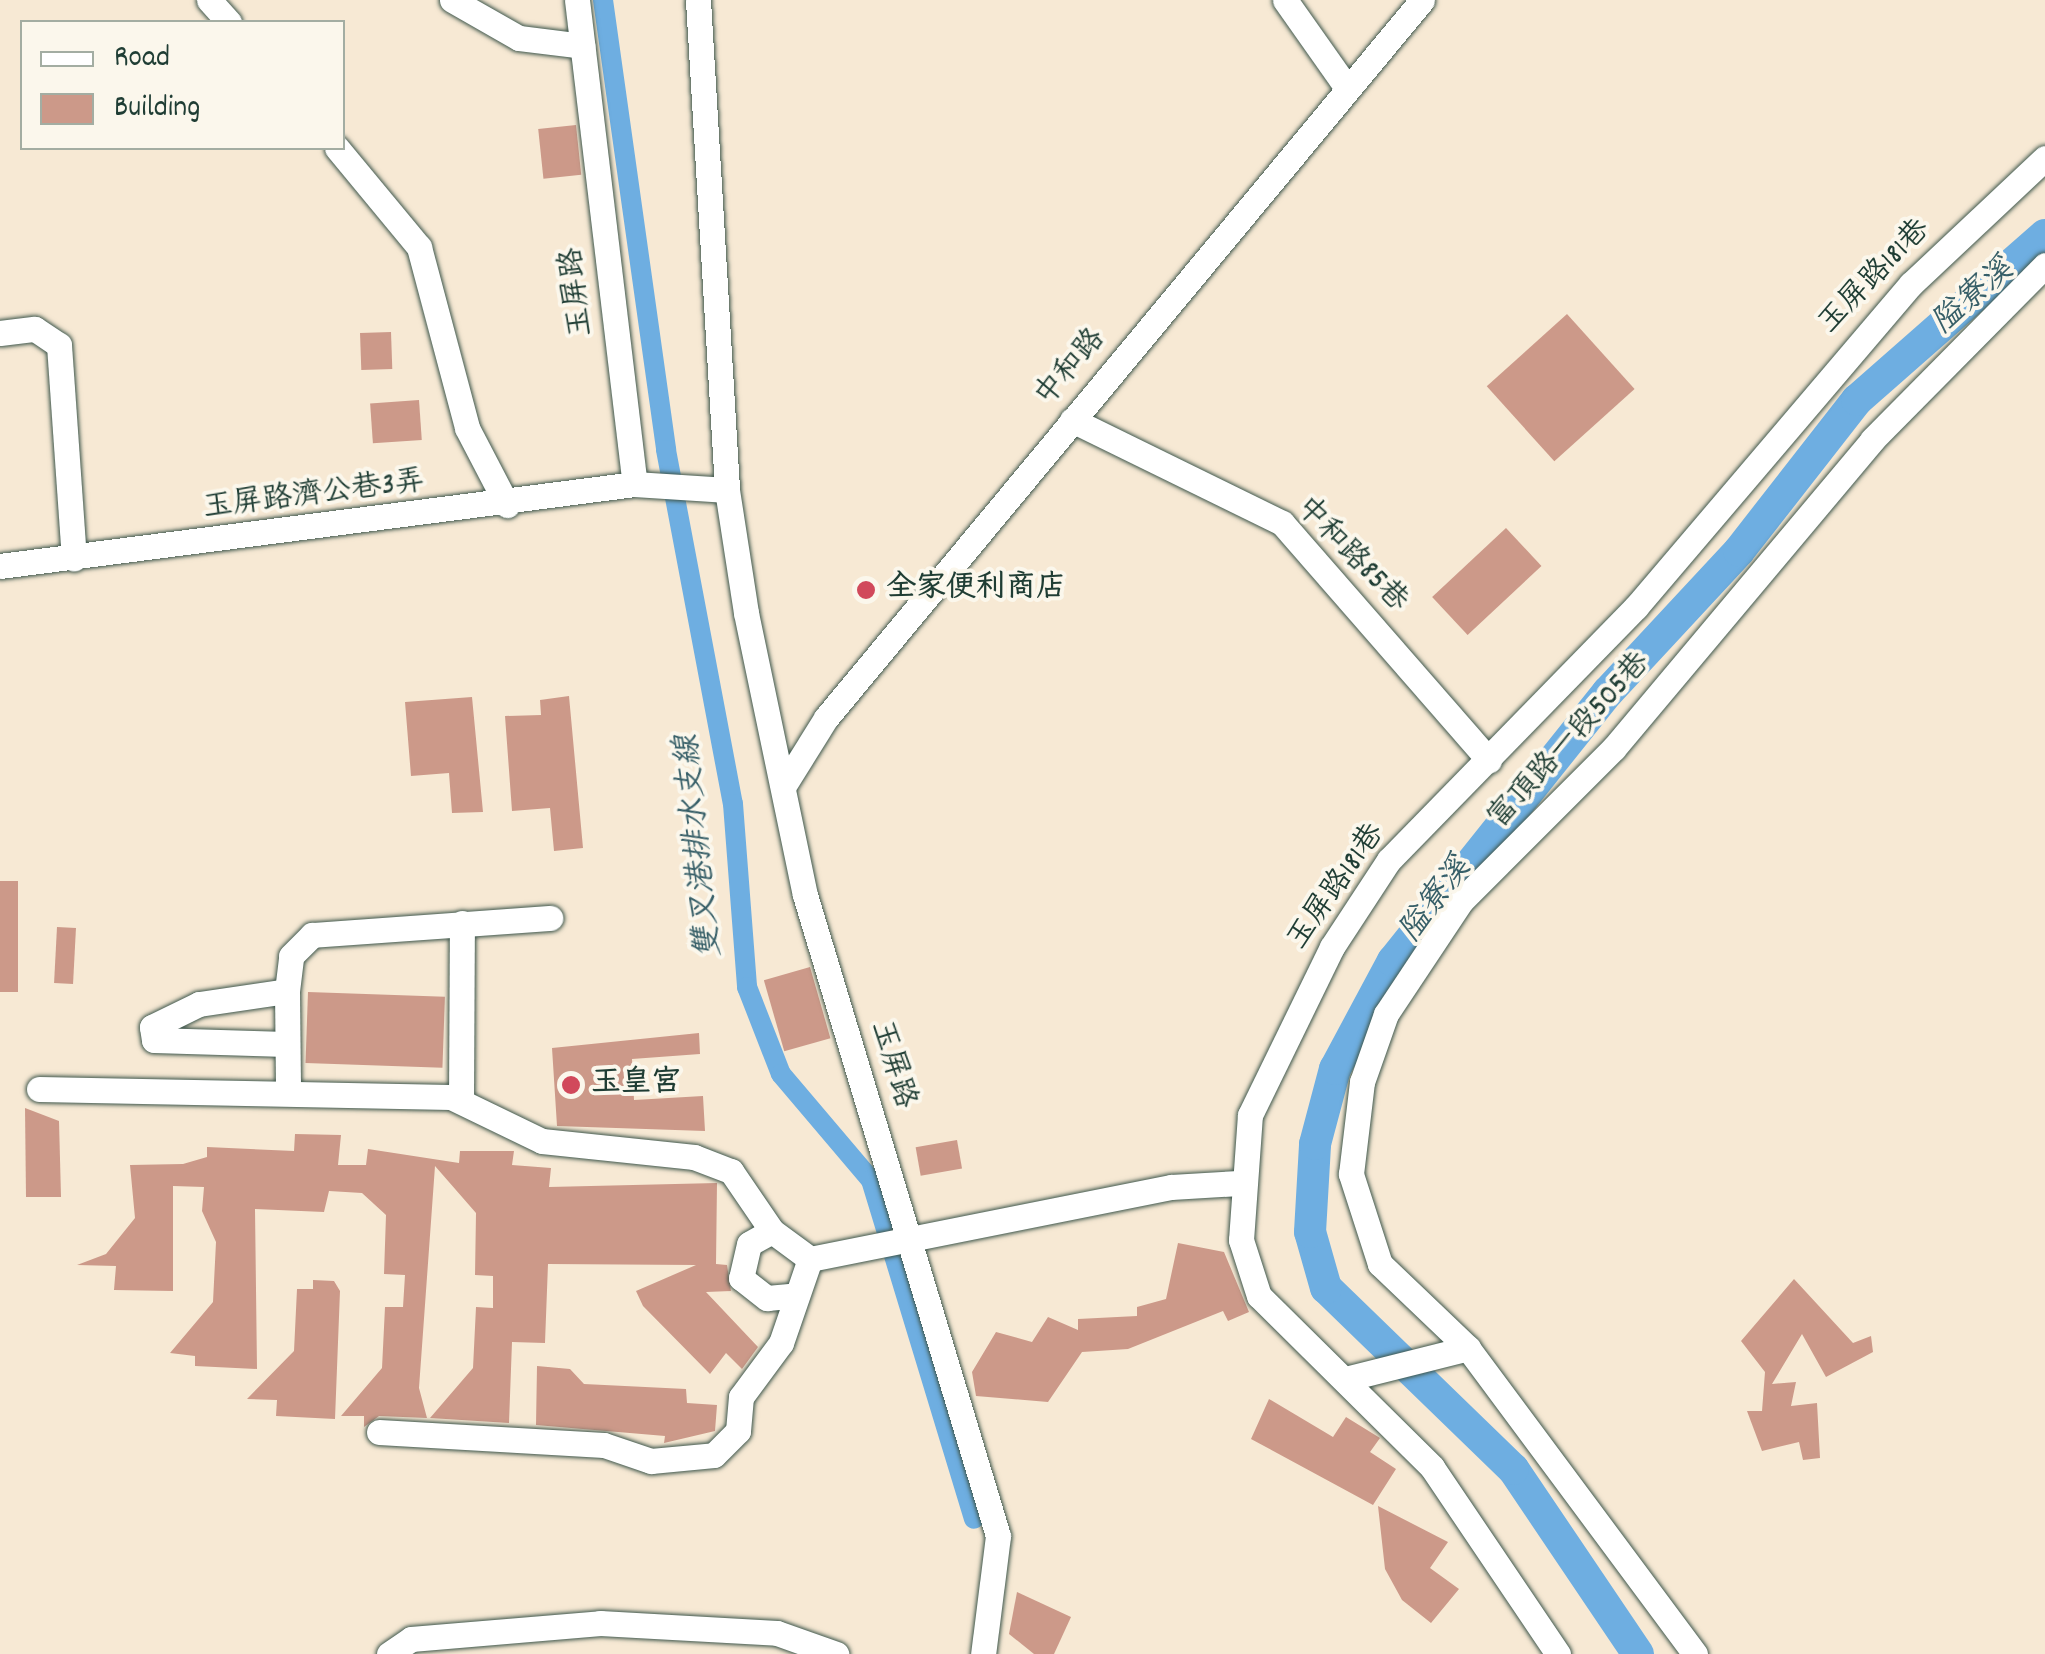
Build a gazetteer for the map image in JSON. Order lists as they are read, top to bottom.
{
  "streets": {
    "street": [
      "玉屏路181巷",
      "玉屏路",
      "中和路",
      "玉屏路濟公巷3弄",
      "中和路85巷",
      "富頂路一段505巷"
    ]
  },
  "crossings": [
    ["玉屏路181巷", "中和路85巷"],
    ["玉屏路", "中和路"],
    ["玉屏路", "玉屏路濟公巷3弄"],
    ["中和路", "中和路85巷"]
  ],
  "water": ["隘寮溪", "雙叉港排水支線"],
  "places": ["全家便利商店", "玉皇宮"],
  "legend": ["Road", "Building"]
}
